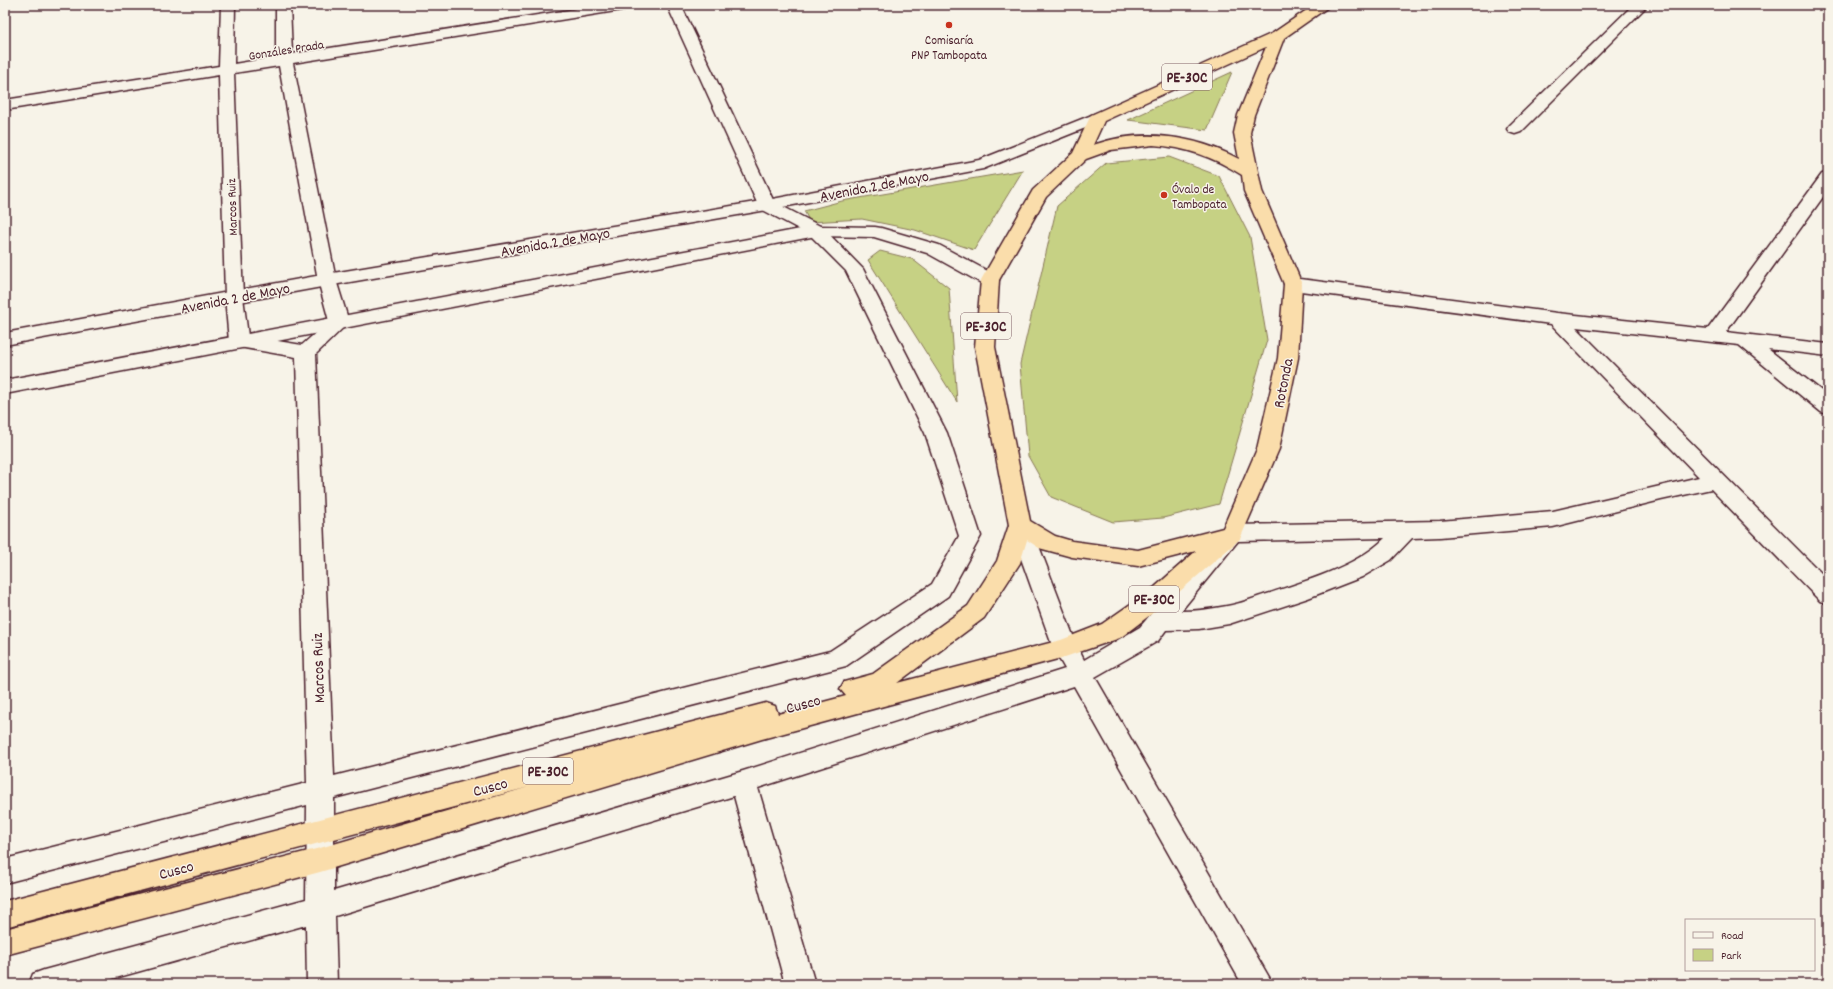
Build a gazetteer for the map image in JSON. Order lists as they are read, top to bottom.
{
  "streets": {
    "highway": ["PE-30C", "Rotonda", "Cusco"],
    "street": ["Gonzáles Prada", "Avenida 2 de Mayo", "Marcos Ruiz"]
  },
  "crossings": [
    ["Gonzáles Prada", "Marcos Ruiz"],
    ["PE-30C", "Avenida 2 de Mayo"],
    ["PE-30C", "Rotonda"],
    ["PE-30C", "Cusco"],
    ["Avenida 2 de Mayo", "Marcos Ruiz"],
    ["Marcos Ruiz", "Cusco"],
    ["Rotonda", "Cusco"]
  ],
  "places": ["Comisaría PNP Tambopata", "Óvalo de Tambopata"],
  "legend": ["Road", "Park"]
}
